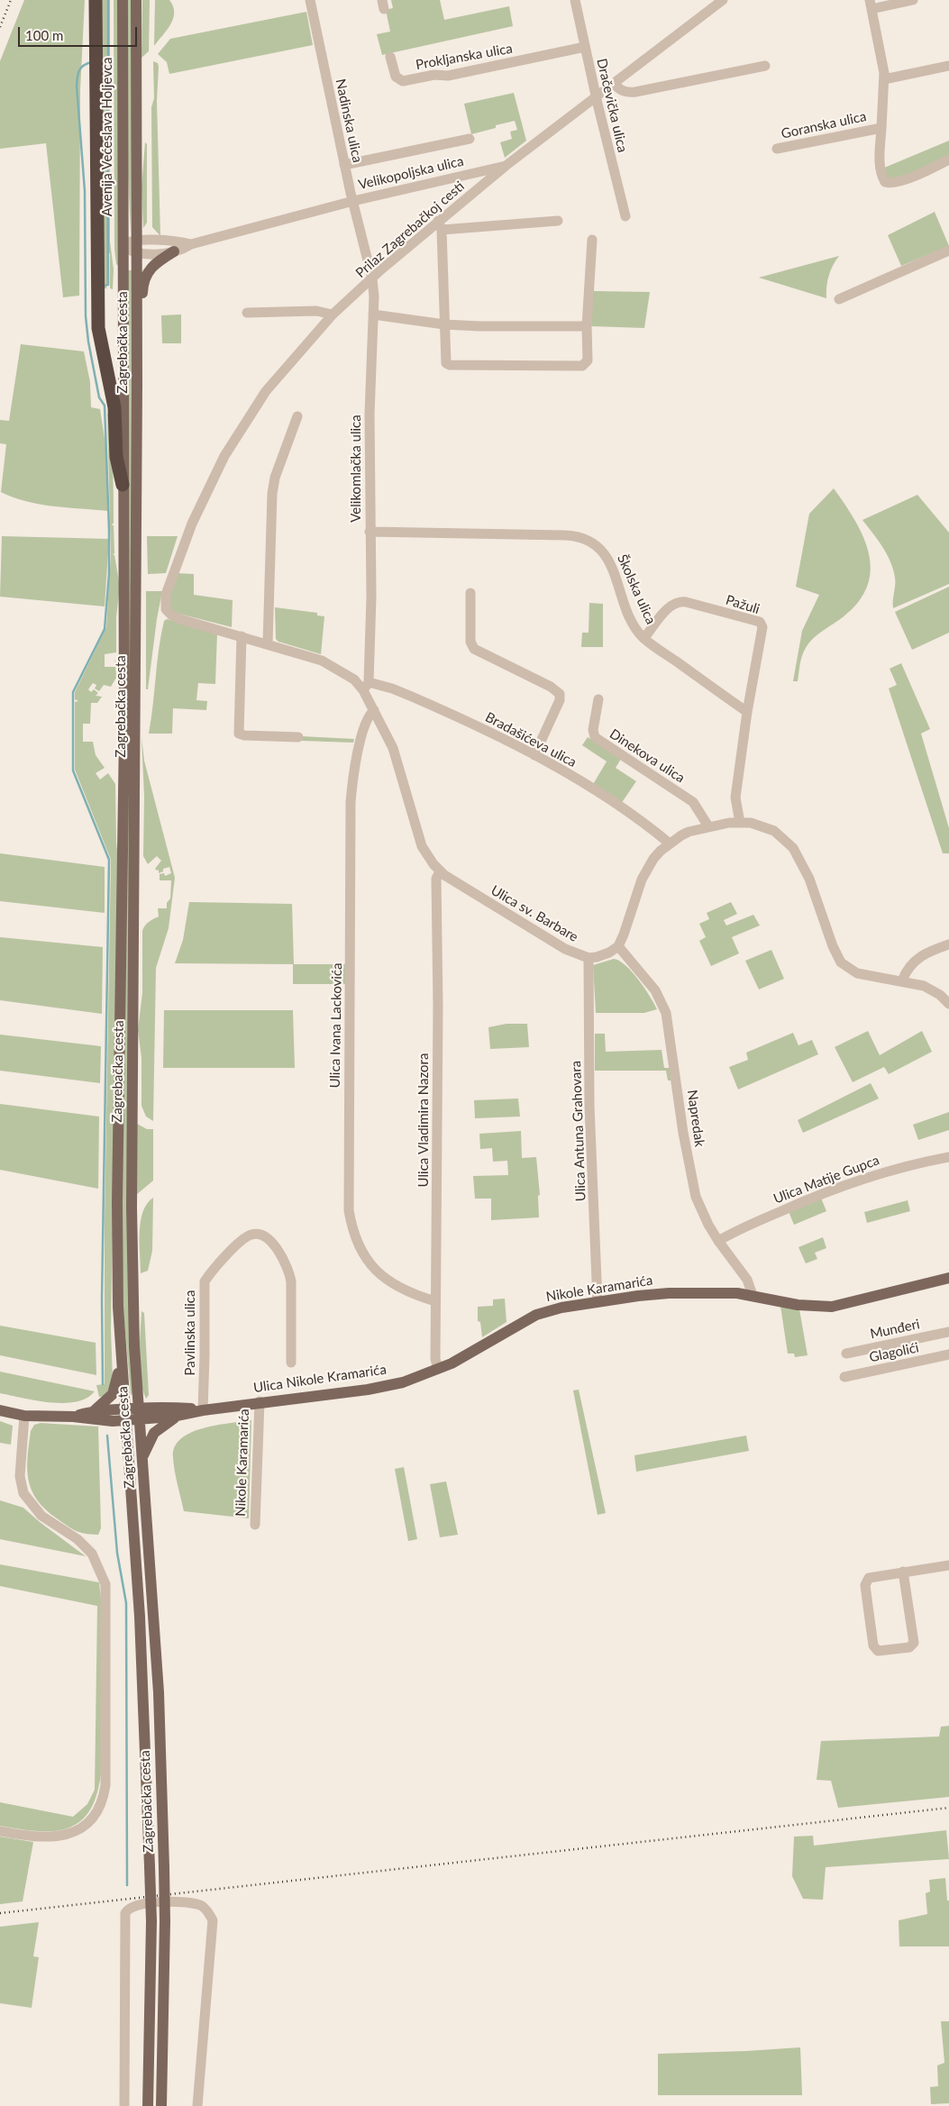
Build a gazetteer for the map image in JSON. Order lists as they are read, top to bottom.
{
  "streets": {
    "main road": [
      "Avenija Većeslava Holjevca",
      "Zagrebačka cesta",
      "Nikole Karamarića",
      "Ulica Nikole Kramarića"
    ],
    "street": [
      "Prokljanska ulica",
      "Dračevička ulica",
      "Nadinska ulica",
      "Goranska ulica",
      "Velikopoljska ulica",
      "Prilaz Zagrebačkoj cesti",
      "Velikomlačka ulica",
      "Školska ulica",
      "Pažuli",
      "Bradašićeva ulica",
      "Dinekova ulica",
      "Ulica sv. Barbare",
      "Ulica Ivana Lackovića",
      "Napredak",
      "Ulica Vladimira Nazora",
      "Ulica Antuna Grahovara",
      "Ulica Matije Gupca",
      "Munđeri",
      "Pavlinska ulica",
      "Glagolići"
    ]
  },
  "crossings": [
    ["Prokljanska ulica", "Dračevička ulica"],
    ["Dračevička ulica", "Velikopoljska ulica"],
    ["Nadinska ulica", "Velikopoljska ulica"],
    ["Nadinska ulica", "Velikomlačka ulica"],
    ["Avenija Većeslava Holjevca", "Velikopoljska ulica"],
    ["Avenija Većeslava Holjevca", "Zagrebačka cesta"],
    ["Velikopoljska ulica", "Prilaz Zagrebačkoj cesti"],
    ["Velikopoljska ulica", "Zagrebačka cesta"],
    ["Prilaz Zagrebačkoj cesti", "Velikomlačka ulica"],
    ["Prilaz Zagrebačkoj cesti", "Ulica sv. Barbare"],
    ["Zagrebačka cesta", "Ulica Nikole Kramarića"],
    ["Velikomlačka ulica", "Školska ulica"],
    ["Velikomlačka ulica", "Bradašićeva ulica"],
    ["Velikomlačka ulica", "Ulica sv. Barbare"],
    ["Školska ulica", "Pažuli"],
    ["Bradašićeva ulica", "Ulica sv. Barbare"],
    ["Ulica sv. Barbare", "Ulica Ivana Lackovića"],
    ["Ulica sv. Barbare", "Napredak"],
    ["Ulica sv. Barbare", "Ulica Vladimira Nazora"],
    ["Ulica sv. Barbare", "Ulica Antuna Grahovara"],
    ["Ulica Ivana Lackovića", "Ulica Vladimira Nazora"],
    ["Napredak", "Ulica Matije Gupca"],
    ["Napredak", "Nikole Karamarića"],
    ["Ulica Vladimira Nazora", "Nikole Karamarića"],
    ["Ulica Vladimira Nazora", "Ulica Nikole Kramarića"],
    ["Ulica Antuna Grahovara", "Nikole Karamarića"],
    ["Nikole Karamarića", "Ulica Nikole Kramarića"],
    ["Pavlinska ulica", "Ulica Nikole Kramarića"]
  ],
  "scale_bar": "100 m"
}
